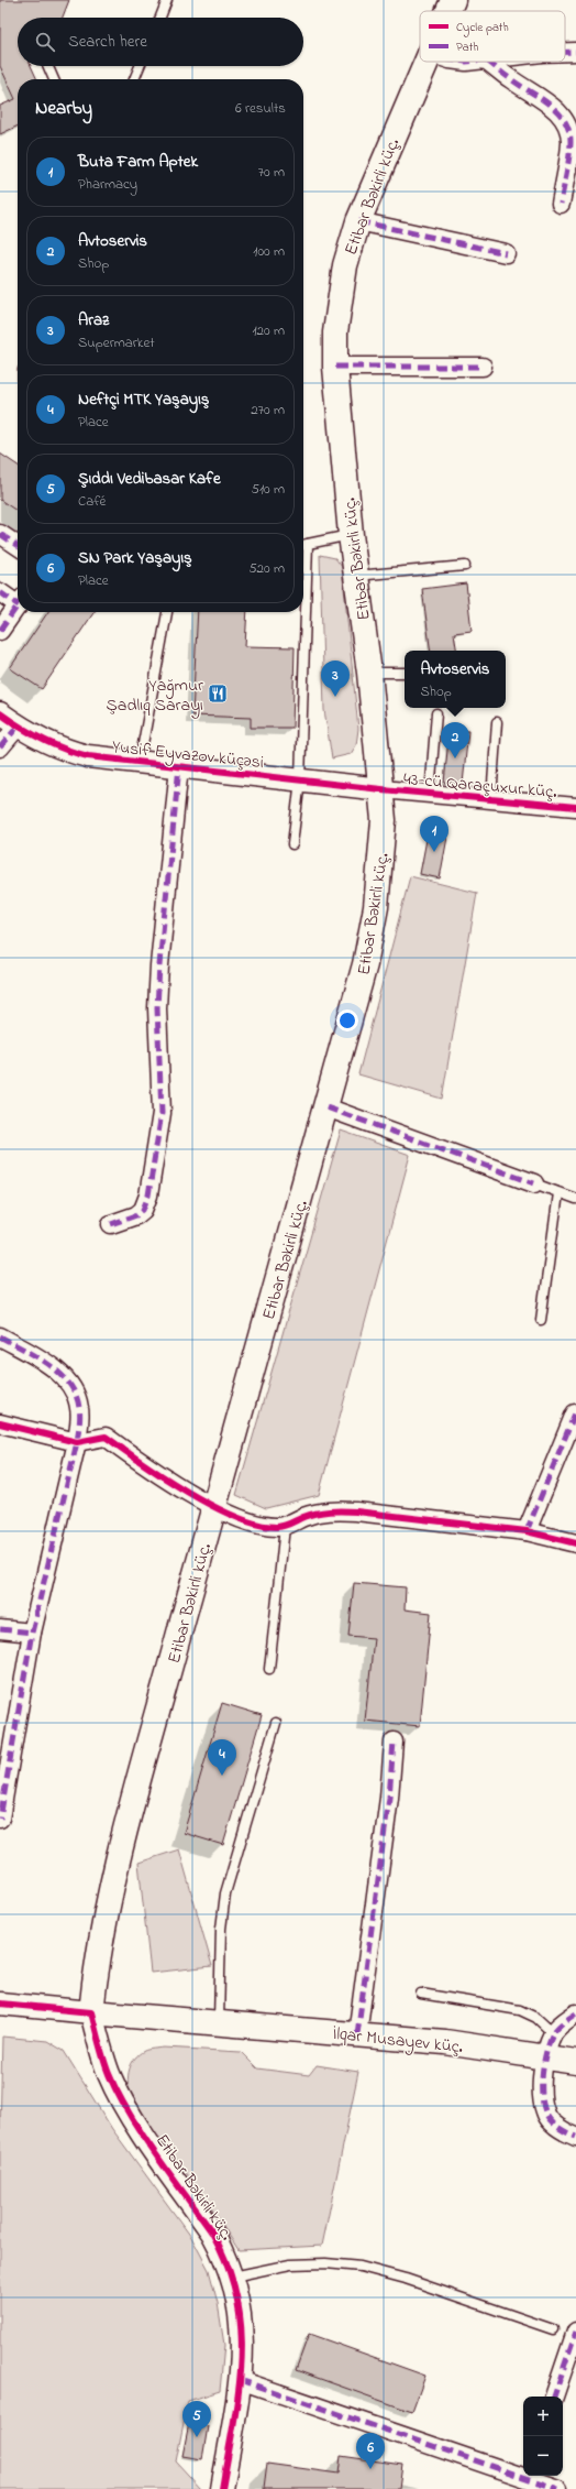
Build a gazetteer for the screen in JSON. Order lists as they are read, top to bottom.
{
  "streets": {
    "main road": ["Etibar Bəkirli küç.", "İlqar Musayev küç."],
    "street": ["Yusif Eyvazov küçəsi", "43-cü Qaraçuxur küç."]
  },
  "crossings": [
    ["Etibar Bəkirli küç.", "Yusif Eyvazov küçəsi"],
    ["Etibar Bəkirli küç.", "43-cü Qaraçuxur küç."],
    ["Etibar Bəkirli küç.", "İlqar Musayev küç."],
    ["Yusif Eyvazov küçəsi", "43-cü Qaraçuxur küç."]
  ],
  "places": {
    "restaurant": ["Yağmur Şadlıq Sarayı"]
  },
  "legend": ["Cycle path", "Path"],
  "page": {
    "search": "Search here",
    "heading": ["Nearby", "6 results"],
    "list": [
      {
        "mark": "1",
        "name": "Buta Farm Aptek",
        "note": "Pharmacy",
        "value": "70 m"
      },
      {
        "mark": "2",
        "name": "Avtoservis",
        "note": "Shop",
        "value": "100 m"
      },
      {
        "mark": "3",
        "name": "Araz",
        "note": "Supermarket",
        "value": "120 m"
      },
      {
        "mark": "4",
        "name": "Neftçi MTK Yaşayış",
        "note": "Place",
        "value": "270 m"
      },
      {
        "mark": "5",
        "name": "Şıddı Vedibasar Kafe",
        "note": "Café",
        "value": "510 m"
      },
      {
        "mark": "6",
        "name": "SN Park Yaşayış",
        "note": "Place",
        "value": "520 m"
      }
    ],
    "popup": ["Avtoservis", "Shop"],
    "pins": [
      "3",
      "2",
      "1",
      "4",
      "5",
      "6"
    ],
    "map_buttons": ["+", "−"]
  }
}
